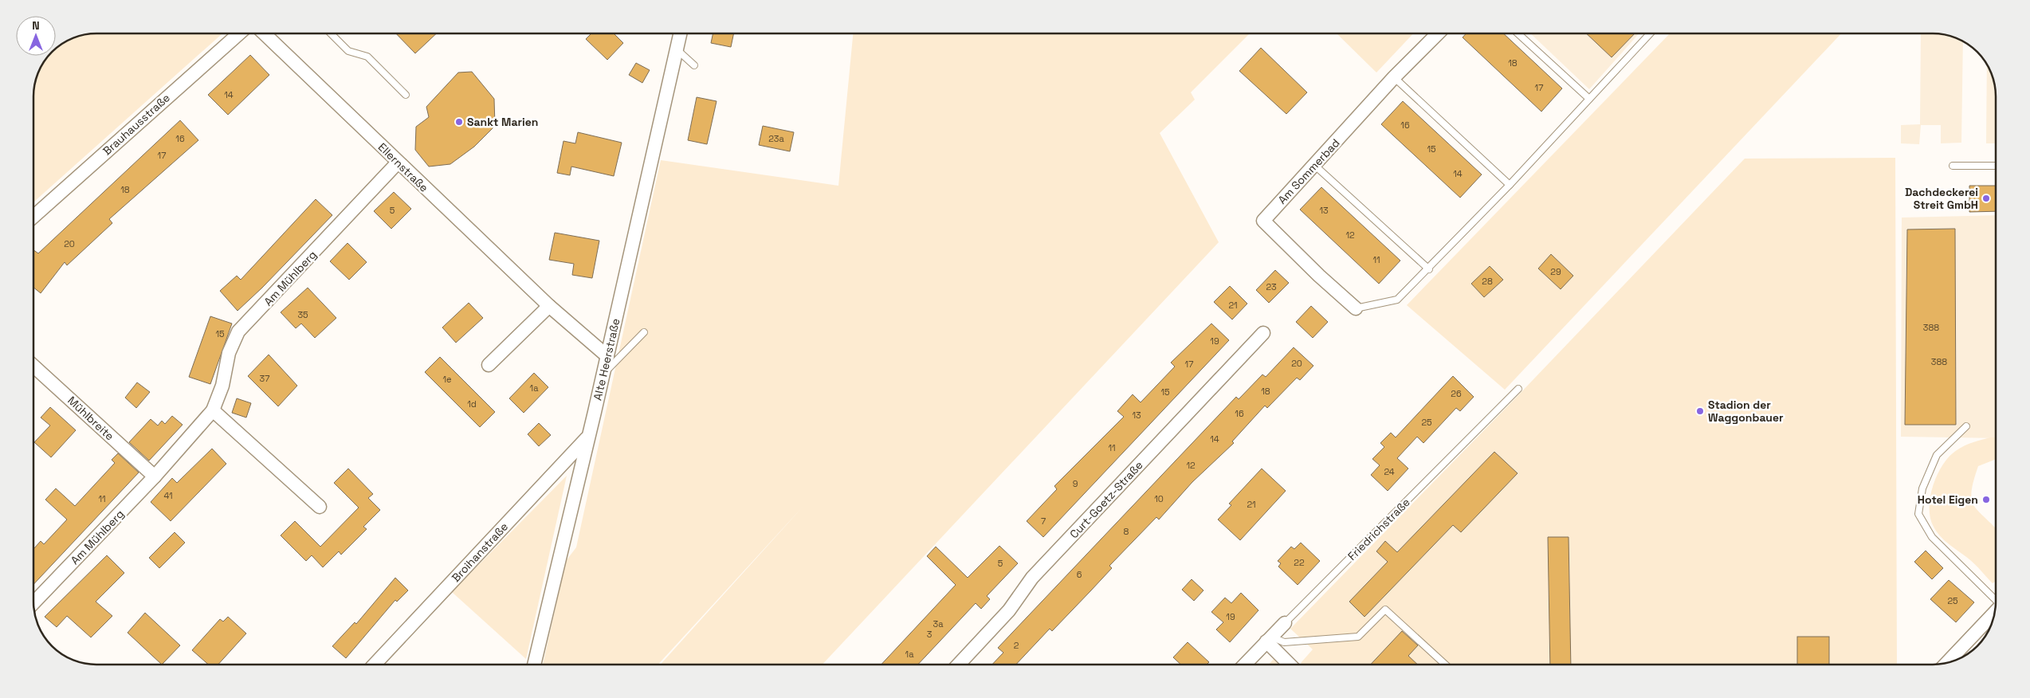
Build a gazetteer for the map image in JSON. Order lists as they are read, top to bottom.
{
  "streets": {
    "street": [
      "Brauhausstraße",
      "Ellernstraße",
      "Am Sommerbad",
      "Am Mühlberg",
      "Alte Heerstraße",
      "Mühlbreite",
      "Curt-Goetz-Straße",
      "Friedrichstraße",
      "Broihanstraße"
    ]
  },
  "crossings": [
    ["Ellernstraße", "Am Mühlberg"],
    ["Ellernstraße", "Alte Heerstraße"],
    ["Am Mühlberg", "Mühlbreite"],
    ["Alte Heerstraße", "Broihanstraße"]
  ],
  "places": [
    "Sankt Marien",
    "Dachdeckerei Streit GmbH",
    "Stadion der Waggonbauer",
    "Hotel Eigen"
  ],
  "house_numbers": [
    "18",
    "17",
    "14",
    "16",
    "16",
    "23a",
    "15",
    "17",
    "14",
    "18",
    "5",
    "13",
    "12",
    "20",
    "11",
    "29",
    "28",
    "23",
    "21",
    "35",
    "388",
    "15",
    "19",
    "388",
    "20",
    "17",
    "37",
    "1e",
    "1a",
    "18",
    "15",
    "26",
    "1d",
    "16",
    "13",
    "25",
    "14",
    "11",
    "12",
    "24",
    "9",
    "41",
    "11",
    "10",
    "21",
    "7",
    "8",
    "22",
    "5",
    "6",
    "25",
    "19",
    "3a",
    "3",
    "2",
    "1a"
  ],
  "north": "top"
}
